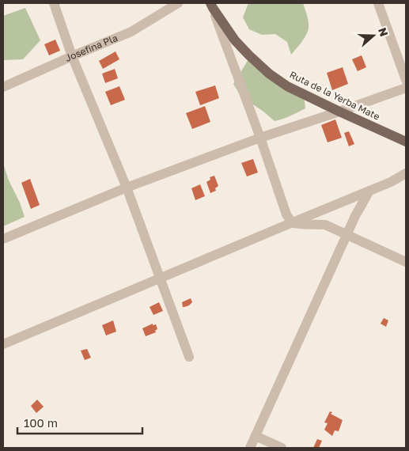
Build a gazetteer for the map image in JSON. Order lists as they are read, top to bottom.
{
  "streets": {
    "main road": ["Ruta de la Yerba Mate"],
    "street": ["Josefina Pla"]
  },
  "scale_bar": "100 m",
  "north": "right"
}
